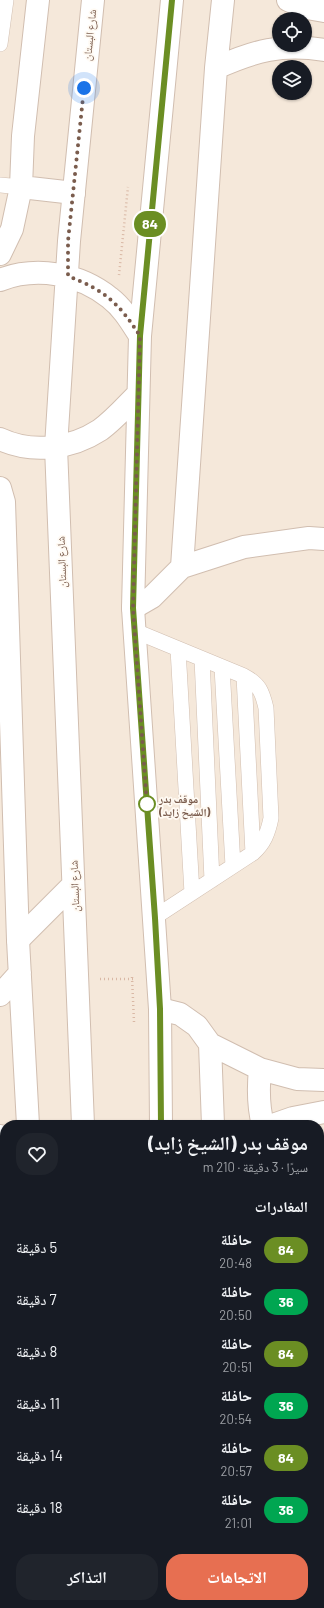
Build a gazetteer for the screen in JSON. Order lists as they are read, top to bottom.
{
  "streets": {
    "street": ["شارع البستان"]
  },
  "places": ["موقف بدر (الشيخ زايد)"],
  "lines": ["bus line 84"],
  "page": {
    "on_map": "84",
    "heading": [
      ["موقف بدر (الشيخ زايد)", "سيرًا · 3 دقيقة · 210 m"],
      "المغادرات"
    ],
    "list": [
      {
        "mark": "84",
        "name": "حافلة",
        "note": "20:48",
        "value": "5 دقيقة"
      },
      {
        "mark": "36",
        "name": "حافلة",
        "note": "20:50",
        "value": "7 دقيقة"
      },
      {
        "mark": "84",
        "name": "حافلة",
        "note": "20:51",
        "value": "8 دقيقة"
      },
      {
        "mark": "36",
        "name": "حافلة",
        "note": "20:54",
        "value": "11 دقيقة"
      },
      {
        "mark": "84",
        "name": "حافلة",
        "note": "20:57",
        "value": "14 دقيقة"
      },
      {
        "mark": "36",
        "name": "حافلة",
        "note": "21:01",
        "value": "18 دقيقة"
      }
    ],
    "buttons": ["الاتجاهات", "التذاكر"]
  }
}
